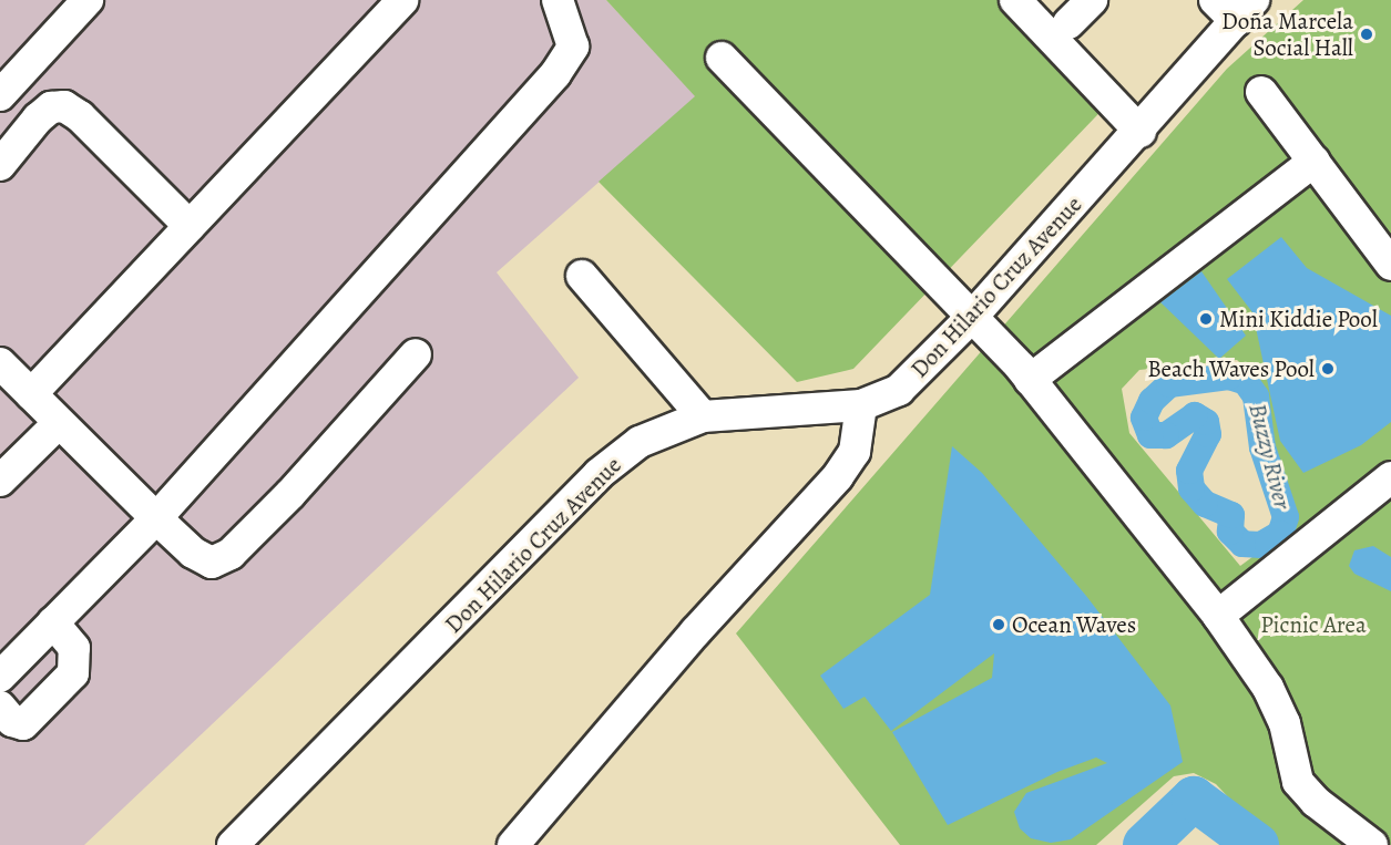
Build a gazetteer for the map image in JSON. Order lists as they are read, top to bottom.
{
  "streets": {
    "street": ["Don Hilario Cruz Avenue"]
  },
  "water": ["Buzzy River"],
  "parks": ["Picnic Area"],
  "places": [
    "Doña Marcela Social Hall",
    "Mini Kiddie Pool",
    "Beach Waves Pool",
    "Ocean Waves"
  ]
}
